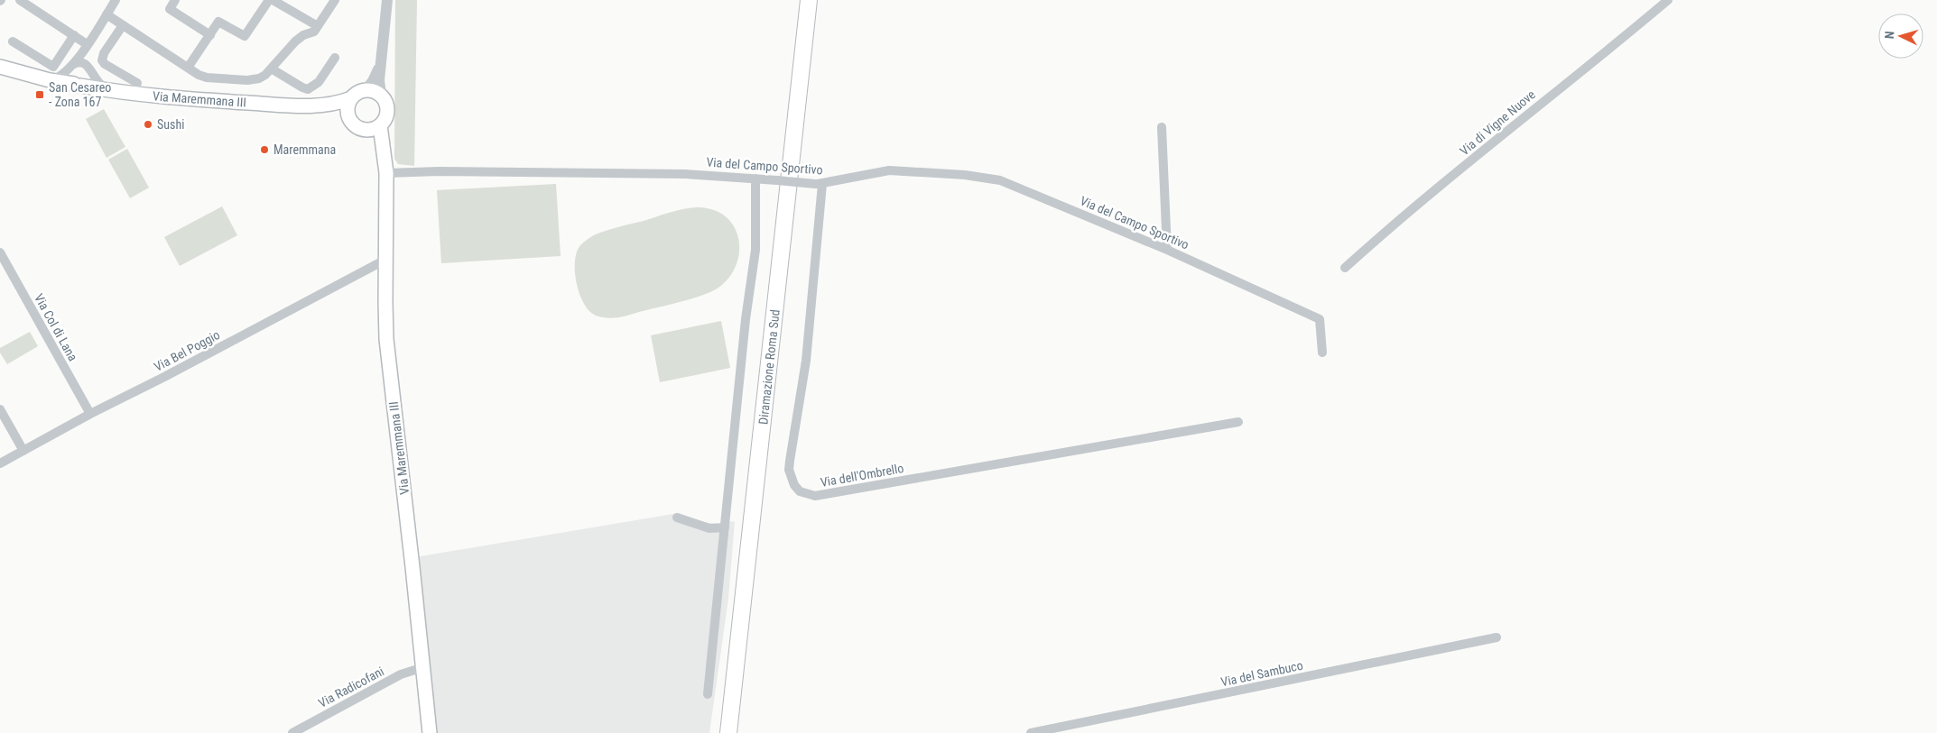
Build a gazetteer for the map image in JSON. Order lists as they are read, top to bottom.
{
  "streets": {
    "highway": ["Diramazione Roma Sud"],
    "main road": ["Via Maremmana III"],
    "street": [
      "Via di Vigne Nuove",
      "Via del Campo Sportivo",
      "Via Col di Lana",
      "Via Bel Poggio",
      "Via dell'Ombrello",
      "Via del Sambuco",
      "Via Radicofani"
    ]
  },
  "crossings": [
    ["Via Maremmana III", "Via del Campo Sportivo"],
    ["Via Maremmana III", "Via Bel Poggio"],
    ["Via Maremmana III", "Via Radicofani"],
    ["Via del Campo Sportivo", "Via dell'Ombrello"],
    ["Via Col di Lana", "Via Bel Poggio"]
  ],
  "places": {
    "transit": ["San Cesareo - Zona 167"],
    "other": ["Sushi", "Maremmana"]
  },
  "north": "left"
}
